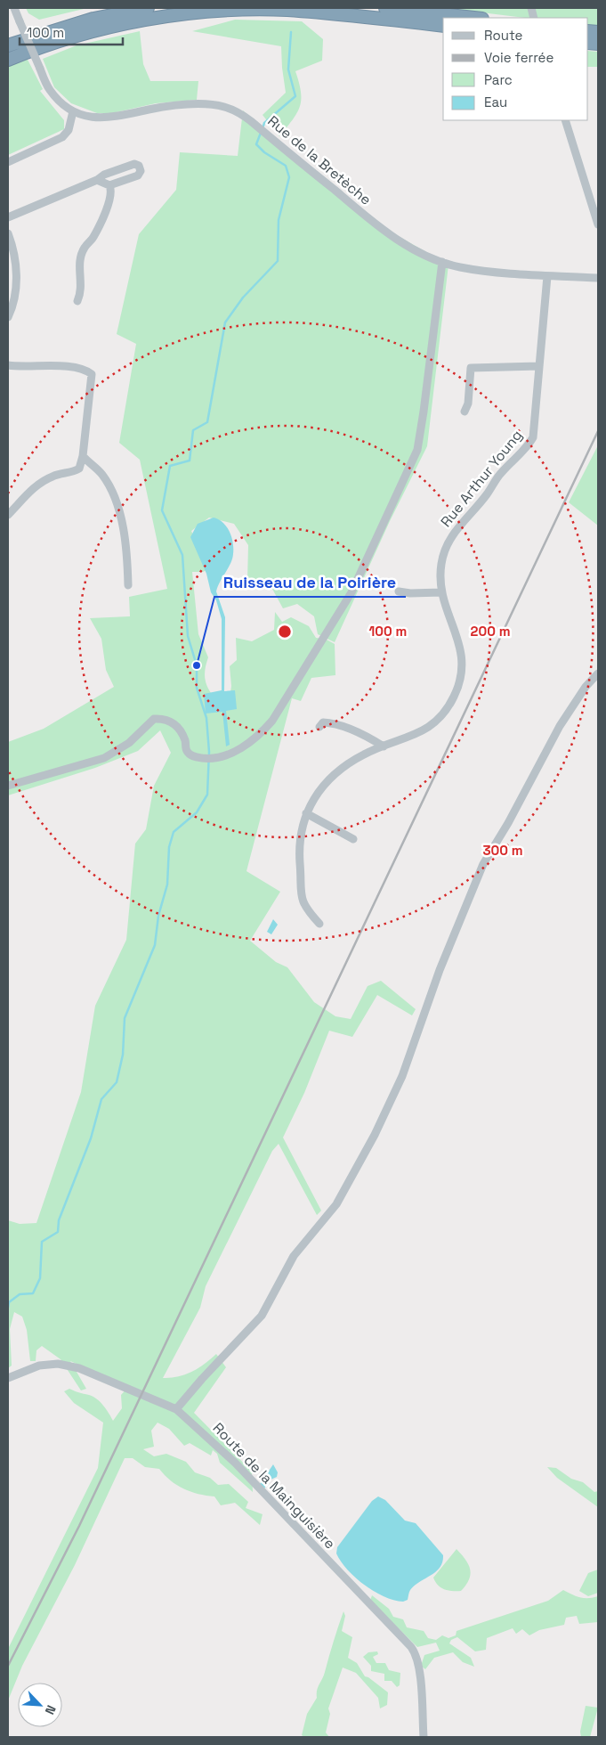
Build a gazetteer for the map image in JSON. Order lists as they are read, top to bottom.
{
  "streets": {
    "street": ["Rue de la Bretèche", "Rue Arthur Young", "Route de la Mainguisière"]
  },
  "crossings": [
    ["Rue de la Bretèche", "Rue Arthur Young"]
  ],
  "places": ["Ruisseau de la Poirière"],
  "legend": [
    "Route",
    "Voie ferrée",
    "Parc",
    "Eau"
  ],
  "scale_bar": "100 m",
  "north": "bottom right",
  "rings": ["100 m", "200 m", "300 m"]
}
